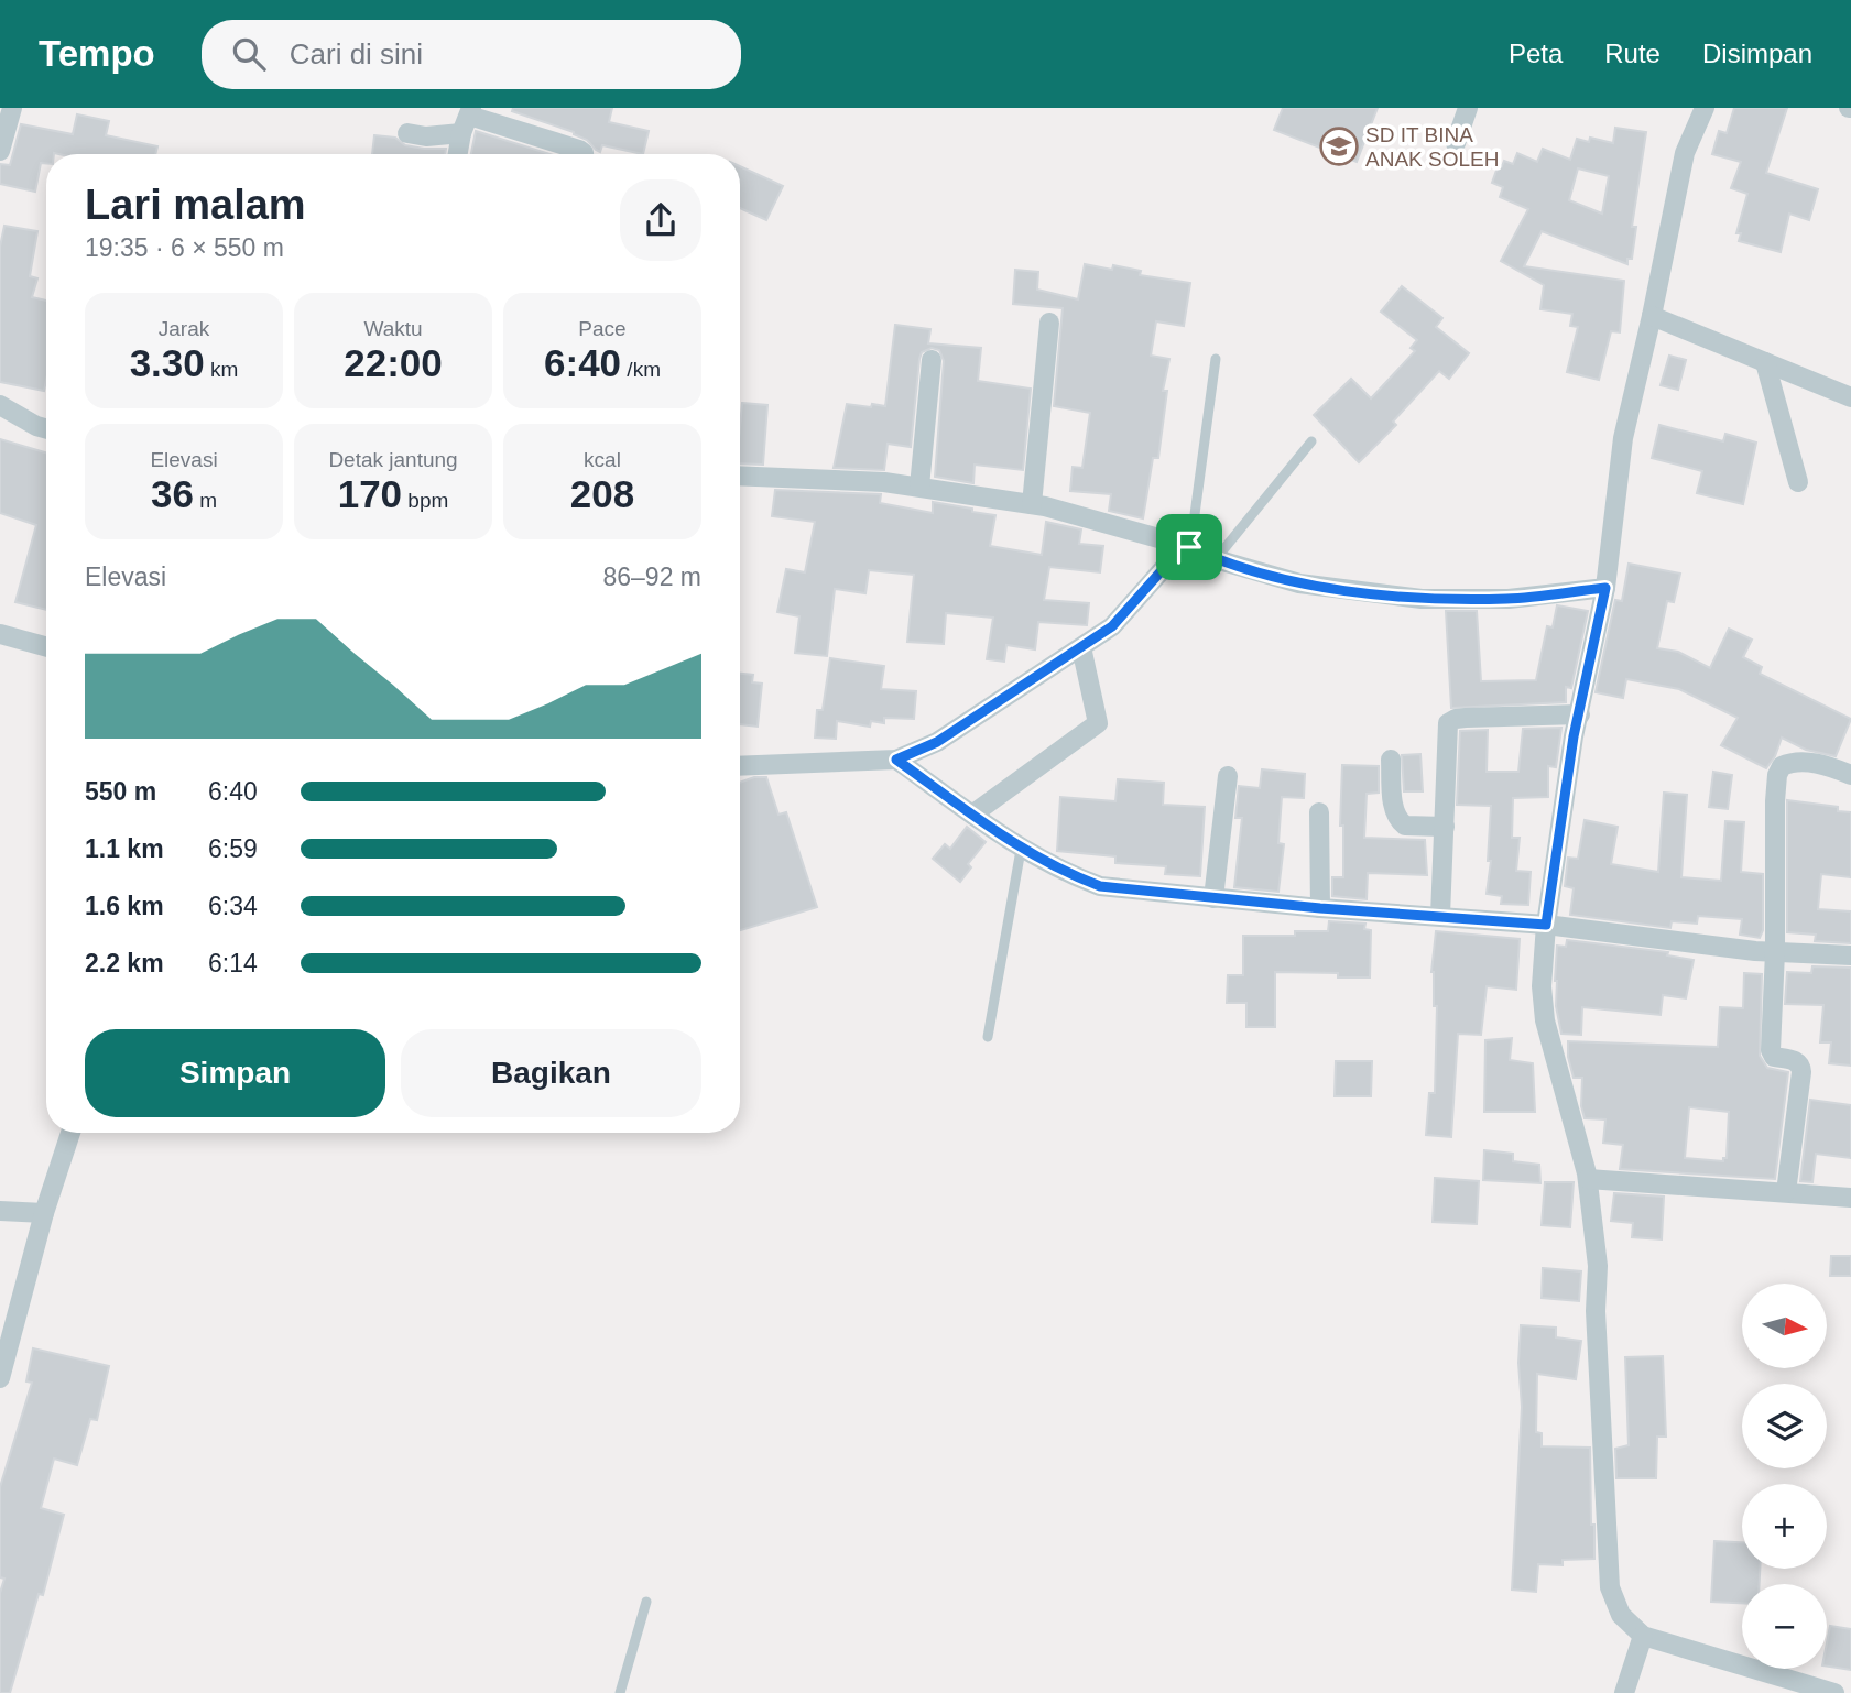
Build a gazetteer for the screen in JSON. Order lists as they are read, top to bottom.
{
  "places": {
    "school or university": ["SD IT BINA ANAK SOLEH"]
  },
  "north": "right",
  "page": {
    "header": "Tempo",
    "search": "Cari di sini",
    "nav": ["Peta", "Rute", "Disimpan"],
    "heading": ["Lari malam", "19:35 · 6 × 550 m"],
    "stats": [
      ["Jarak", "3.30 km"],
      ["Waktu", "22:00"],
      ["Pace", "6:40 /km"],
      ["Elevasi", "36 m"],
      ["Detak jantung", "170 bpm"],
      ["kcal", "208"]
    ],
    "chart": ["Elevasi", "86–92 m"],
    "list": [
      {
        "name": "550 m",
        "note": "6:40"
      },
      {
        "name": "1.1 km",
        "note": "6:59"
      },
      {
        "name": "1.6 km",
        "note": "6:34"
      },
      {
        "name": "2.2 km",
        "note": "6:14"
      }
    ],
    "buttons": ["Simpan", "Bagikan"],
    "map_buttons": ["+", "−"]
  }
}
